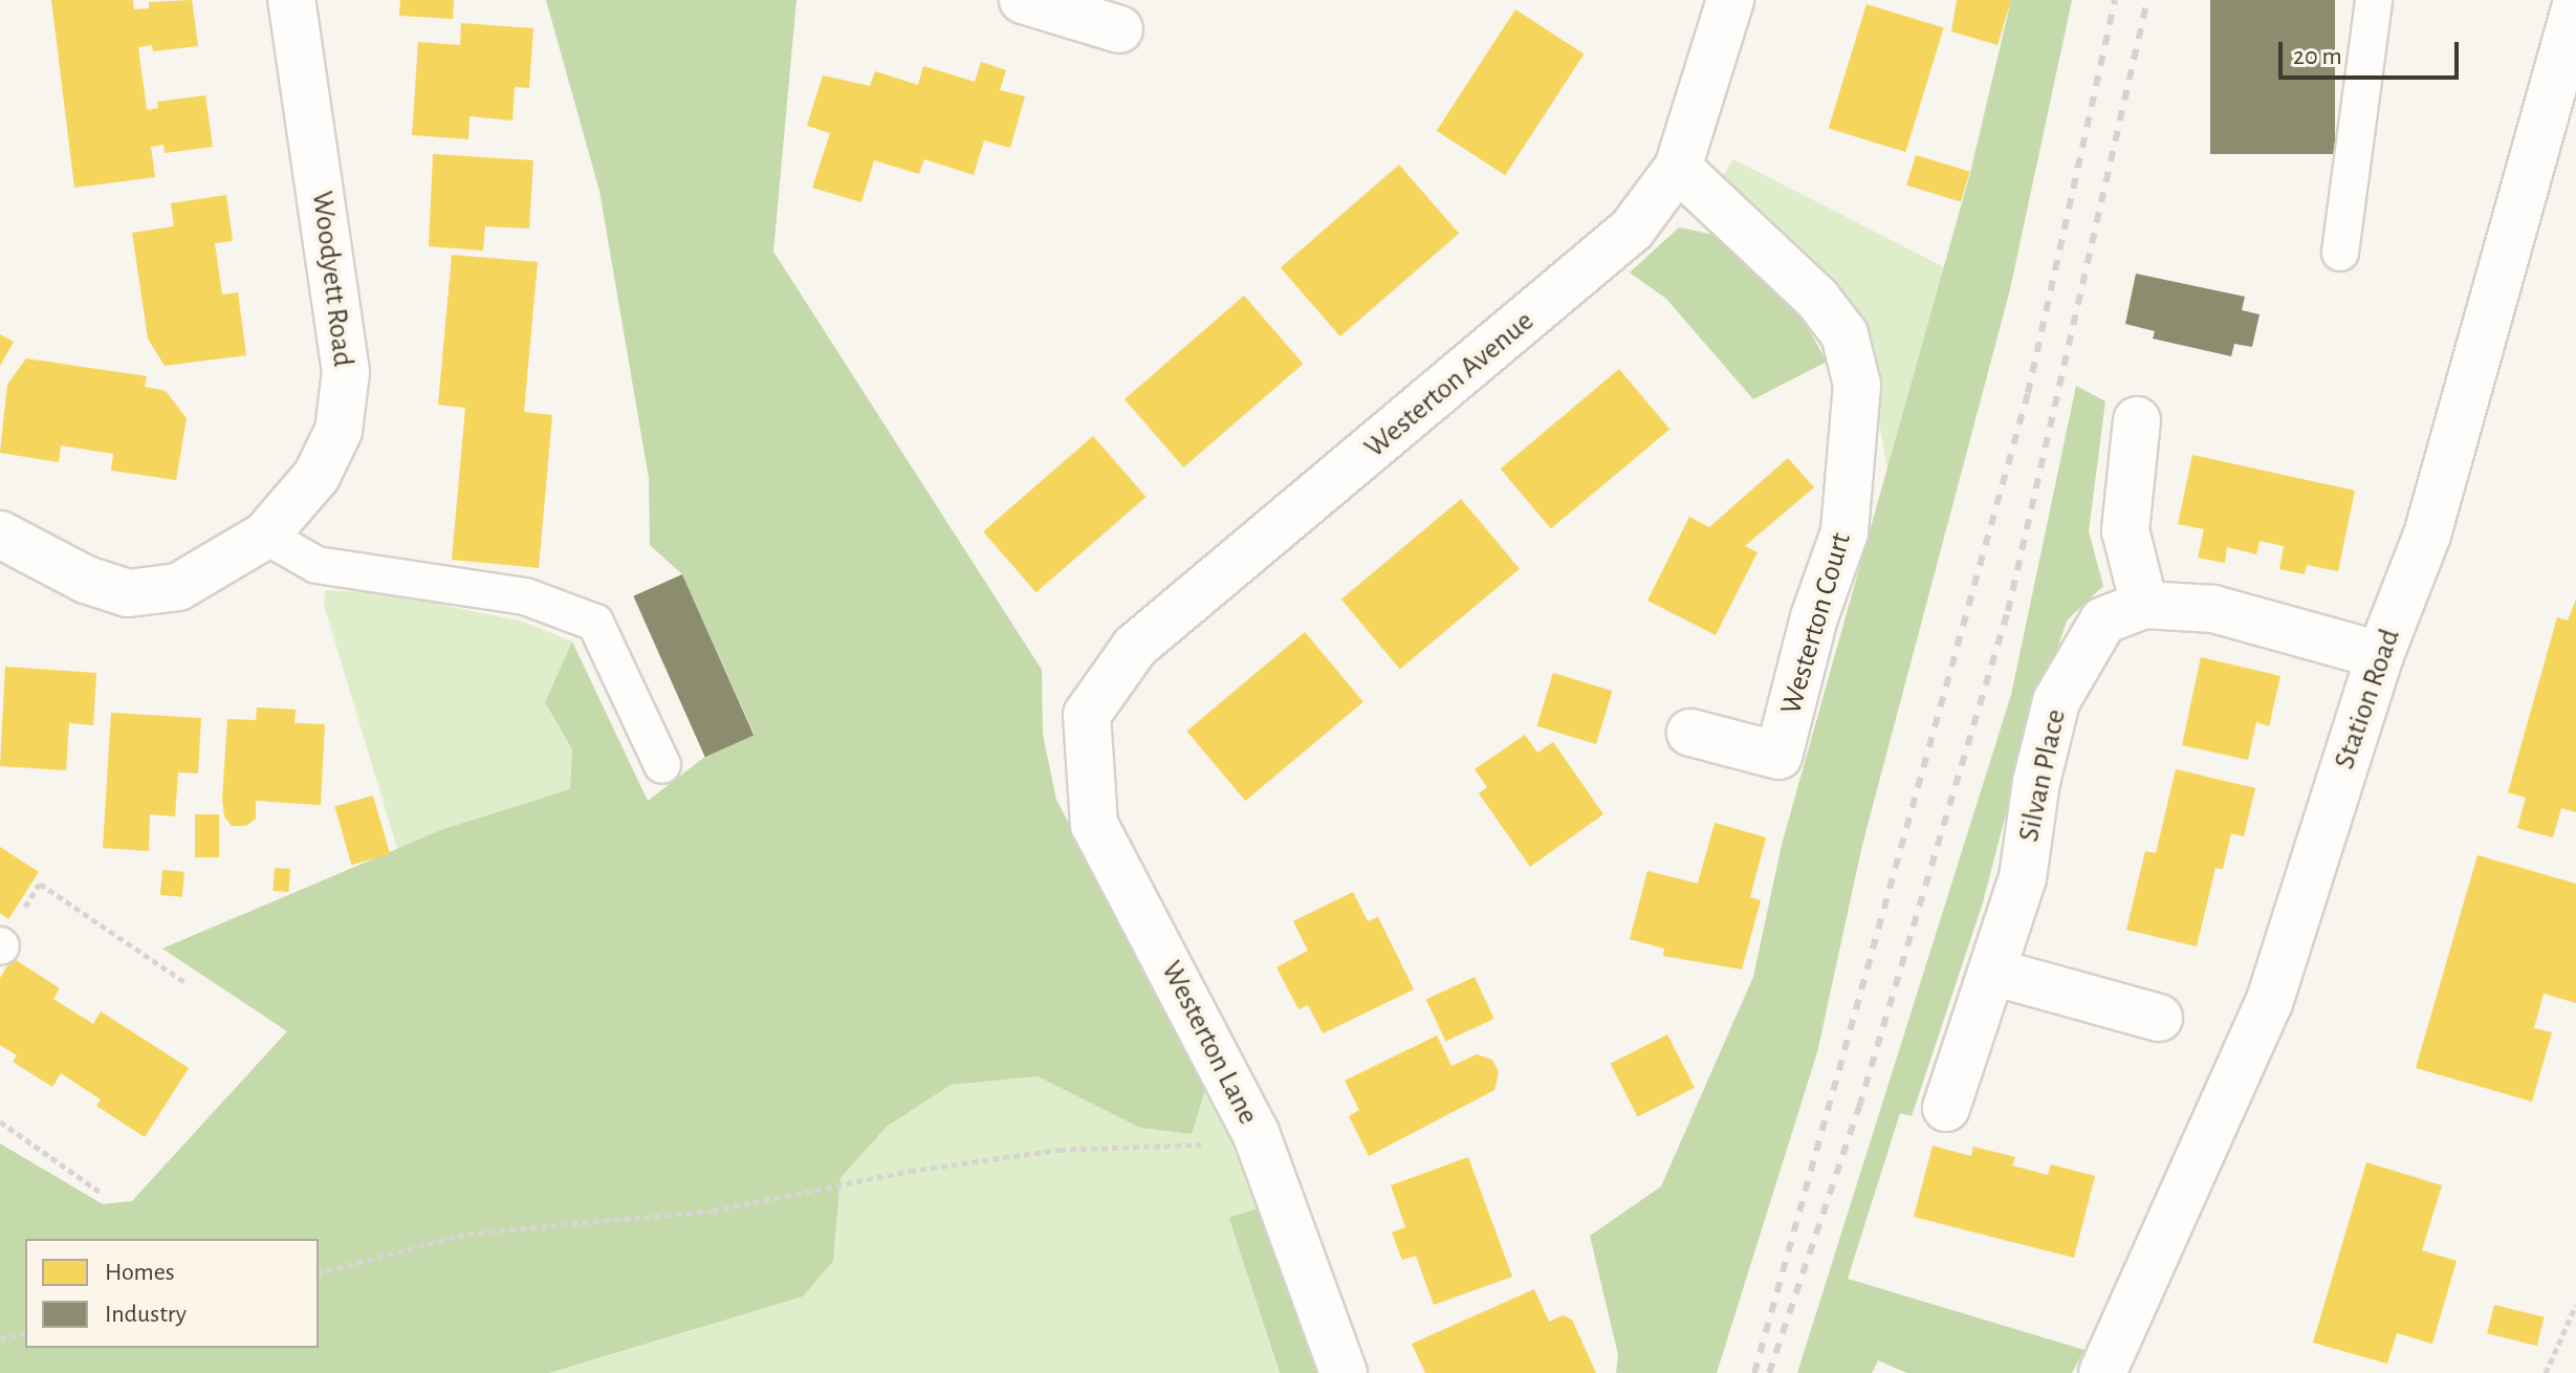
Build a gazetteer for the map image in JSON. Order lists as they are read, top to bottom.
{
  "streets": {
    "street": [
      "Woodyett Road",
      "Westerton Avenue",
      "Westerton Court",
      "Station Road",
      "Silvan Place",
      "Westerton Lane"
    ]
  },
  "crossings": [
    ["Westerton Avenue", "Westerton Court"],
    ["Westerton Avenue", "Westerton Lane"],
    ["Station Road", "Silvan Place"]
  ],
  "legend": ["Homes", "Industry"],
  "scale_bar": "20 m"
}
